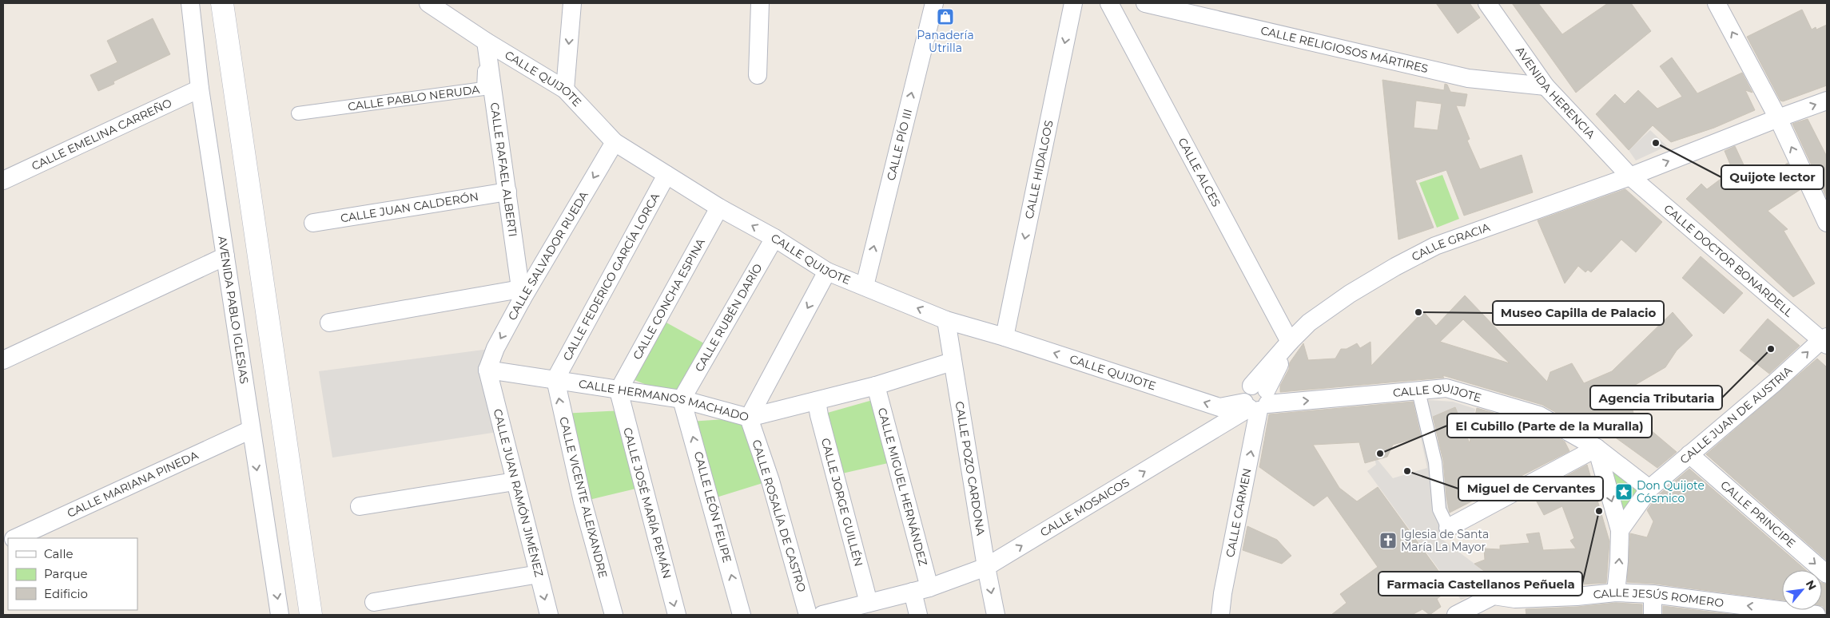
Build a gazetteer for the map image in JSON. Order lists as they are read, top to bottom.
{
  "streets": {
    "street": [
      "CALLE RELIGIOSOS MÁRTIRES",
      "CALLE QUIJOTE",
      "AVENIDA HERENCIA",
      "CALLE PABLO NERUDA",
      "CALLE EMELINA CARREÑO",
      "CALLE PÍO III",
      "CALLE RAFAEL ALBERTI",
      "CALLE HIDALGOS",
      "CALLE ALCES",
      "CALLE JUAN CALDERÓN",
      "CALLE GRACIA",
      "CALLE SALVADOR RUEDA",
      "CALLE DOCTOR BONARDELL",
      "CALLE FEDERICO GARCÍA LORCA",
      "CALLE CONCHA ESPINA",
      "AVENIDA PABLO IGLESIAS",
      "CALLE RUBÉN DARÍO",
      "CALLE HERMANOS MACHADO",
      "CALLE JUAN DE AUSTRIA",
      "CALLE POZO CARDONA",
      "CALLE MARIANA PINEDA",
      "CALLE MIGUEL HERNÁNDEZ",
      "CALLE JUAN RAMÓN JIMÉNEZ",
      "CALLE VICENTE ALEIXANDRE",
      "CALLE JORGE GUILLÉN",
      "CALLE JOSÉ MARÍA PEMÁN",
      "CALLE LEÓN FELIPE",
      "CALLE MOSAICOS",
      "CALLE CARMEN",
      "CALLE PRINCIPE",
      "CALLE ROSALÍA DE CASTRO",
      "CALLE JESÚS ROMERO"
    ]
  },
  "crossings": [
    ["CALLE RELIGIOSOS MÁRTIRES", "AVENIDA HERENCIA"],
    ["CALLE QUIJOTE", "CALLE PABLO NERUDA"],
    ["CALLE QUIJOTE", "CALLE PÍO III"],
    ["CALLE QUIJOTE", "CALLE RAFAEL ALBERTI"],
    ["CALLE QUIJOTE", "CALLE HIDALGOS"],
    ["CALLE QUIJOTE", "CALLE GRACIA"],
    ["CALLE QUIJOTE", "CALLE SALVADOR RUEDA"],
    ["CALLE QUIJOTE", "CALLE FEDERICO GARCÍA LORCA"],
    ["CALLE QUIJOTE", "CALLE CONCHA ESPINA"],
    ["CALLE QUIJOTE", "CALLE RUBÉN DARÍO"],
    ["CALLE QUIJOTE", "CALLE JUAN DE AUSTRIA"],
    ["CALLE QUIJOTE", "CALLE POZO CARDONA"],
    ["CALLE QUIJOTE", "CALLE MOSAICOS"],
    ["CALLE QUIJOTE", "CALLE CARMEN"],
    ["AVENIDA HERENCIA", "CALLE GRACIA"],
    ["AVENIDA HERENCIA", "CALLE DOCTOR BONARDELL"],
    ["CALLE PABLO NERUDA", "CALLE RAFAEL ALBERTI"],
    ["CALLE EMELINA CARREÑO", "AVENIDA PABLO IGLESIAS"],
    ["CALLE RAFAEL ALBERTI", "CALLE JUAN CALDERÓN"],
    ["CALLE RAFAEL ALBERTI", "CALLE SALVADOR RUEDA"],
    ["CALLE ALCES", "CALLE GRACIA"],
    ["CALLE GRACIA", "CALLE DOCTOR BONARDELL"],
    ["CALLE GRACIA", "CALLE MOSAICOS"],
    ["CALLE GRACIA", "CALLE CARMEN"],
    ["CALLE SALVADOR RUEDA", "CALLE HERMANOS MACHADO"],
    ["CALLE SALVADOR RUEDA", "CALLE JUAN RAMÓN JIMÉNEZ"],
    ["CALLE DOCTOR BONARDELL", "CALLE JUAN DE AUSTRIA"],
    ["CALLE FEDERICO GARCÍA LORCA", "CALLE HERMANOS MACHADO"],
    ["CALLE FEDERICO GARCÍA LORCA", "CALLE VICENTE ALEIXANDRE"],
    ["CALLE CONCHA ESPINA", "CALLE HERMANOS MACHADO"],
    ["CALLE CONCHA ESPINA", "CALLE JOSÉ MARÍA PEMÁN"],
    ["AVENIDA PABLO IGLESIAS", "CALLE MARIANA PINEDA"],
    ["CALLE RUBÉN DARÍO", "CALLE HERMANOS MACHADO"],
    ["CALLE RUBÉN DARÍO", "CALLE LEÓN FELIPE"],
    ["CALLE HERMANOS MACHADO", "CALLE POZO CARDONA"],
    ["CALLE HERMANOS MACHADO", "CALLE MIGUEL HERNÁNDEZ"],
    ["CALLE HERMANOS MACHADO", "CALLE JUAN RAMÓN JIMÉNEZ"],
    ["CALLE HERMANOS MACHADO", "CALLE VICENTE ALEIXANDRE"],
    ["CALLE HERMANOS MACHADO", "CALLE JORGE GUILLÉN"],
    ["CALLE HERMANOS MACHADO", "CALLE JOSÉ MARÍA PEMÁN"],
    ["CALLE HERMANOS MACHADO", "CALLE LEÓN FELIPE"],
    ["CALLE HERMANOS MACHADO", "CALLE ROSALÍA DE CASTRO"],
    ["CALLE JUAN DE AUSTRIA", "CALLE PRINCIPE"],
    ["CALLE POZO CARDONA", "CALLE MOSAICOS"],
    ["CALLE MIGUEL HERNÁNDEZ", "CALLE MOSAICOS"],
    ["CALLE JORGE GUILLÉN", "CALLE MOSAICOS"],
    ["CALLE MOSAICOS", "CALLE CARMEN"]
  ],
  "one_way": [
    "CALLE PÍO III",
    "CALLE HIDALGOS",
    "CALLE SALVADOR RUEDA",
    "CALLE JUAN DE AUSTRIA",
    "CALLE VICENTE ALEIXANDRE",
    "CALLE JOSÉ MARÍA PEMÁN",
    "CALLE LEÓN FELIPE",
    "CALLE MOSAICOS",
    "CALLE CARMEN",
    "CALLE PRINCIPE",
    "CALLE JESÚS ROMERO"
  ],
  "places": {
    "shop": ["Panadería Utrilla"],
    "other": [
      "Quijote lector",
      "Museo Capilla de Palacio",
      "Agencia Tributaria",
      "El Cubillo (Parte de la Muralla)",
      "Miguel de Cervantes",
      "Farmacia Castellanos Peñuela"
    ],
    "place": ["Don Quijote Cósmico"],
    "church": ["Iglesia de Santa María La Mayor"]
  },
  "legend": ["Calle", "Parque", "Edificio"],
  "north": "top right"
}
